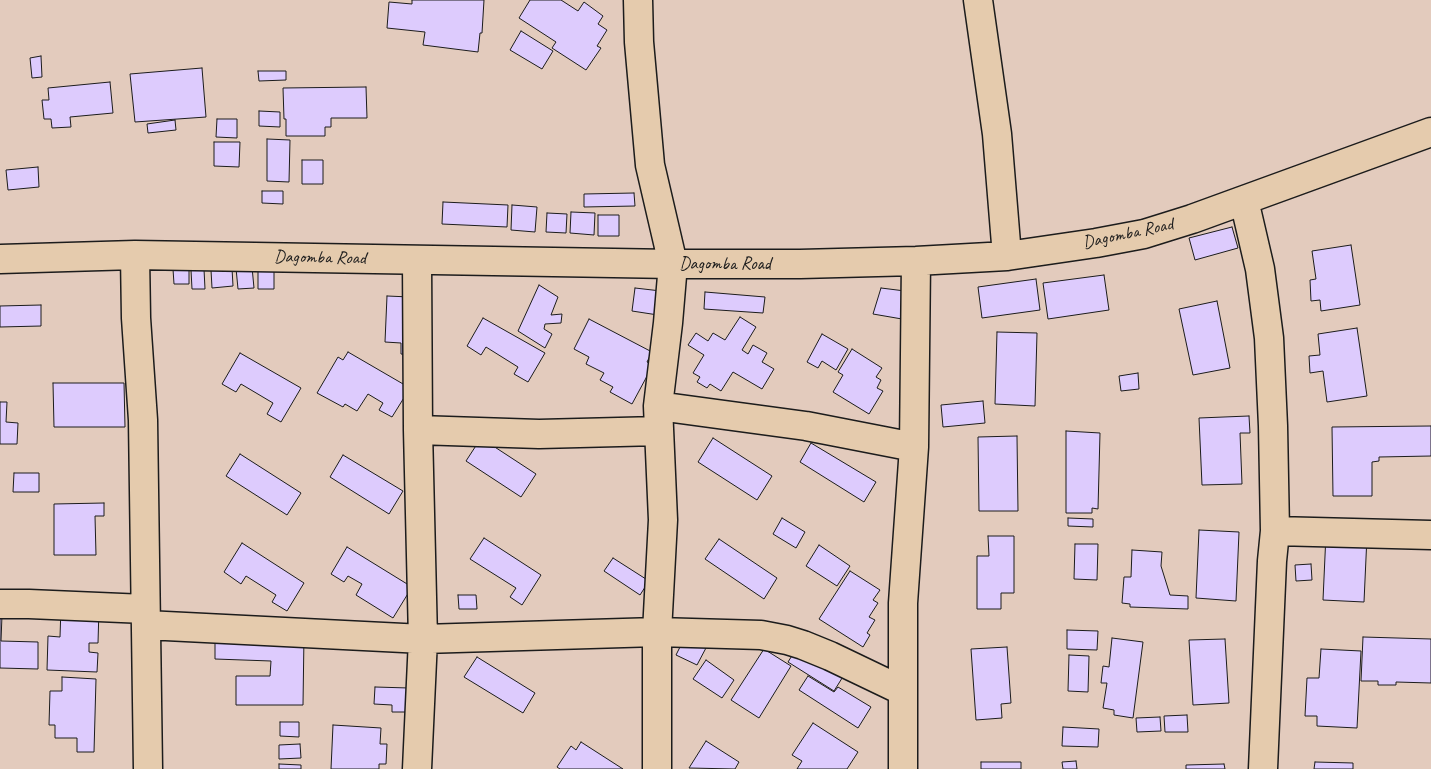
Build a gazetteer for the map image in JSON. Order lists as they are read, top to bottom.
{
  "streets": {
    "street": ["Dagomba Road"]
  }
}
